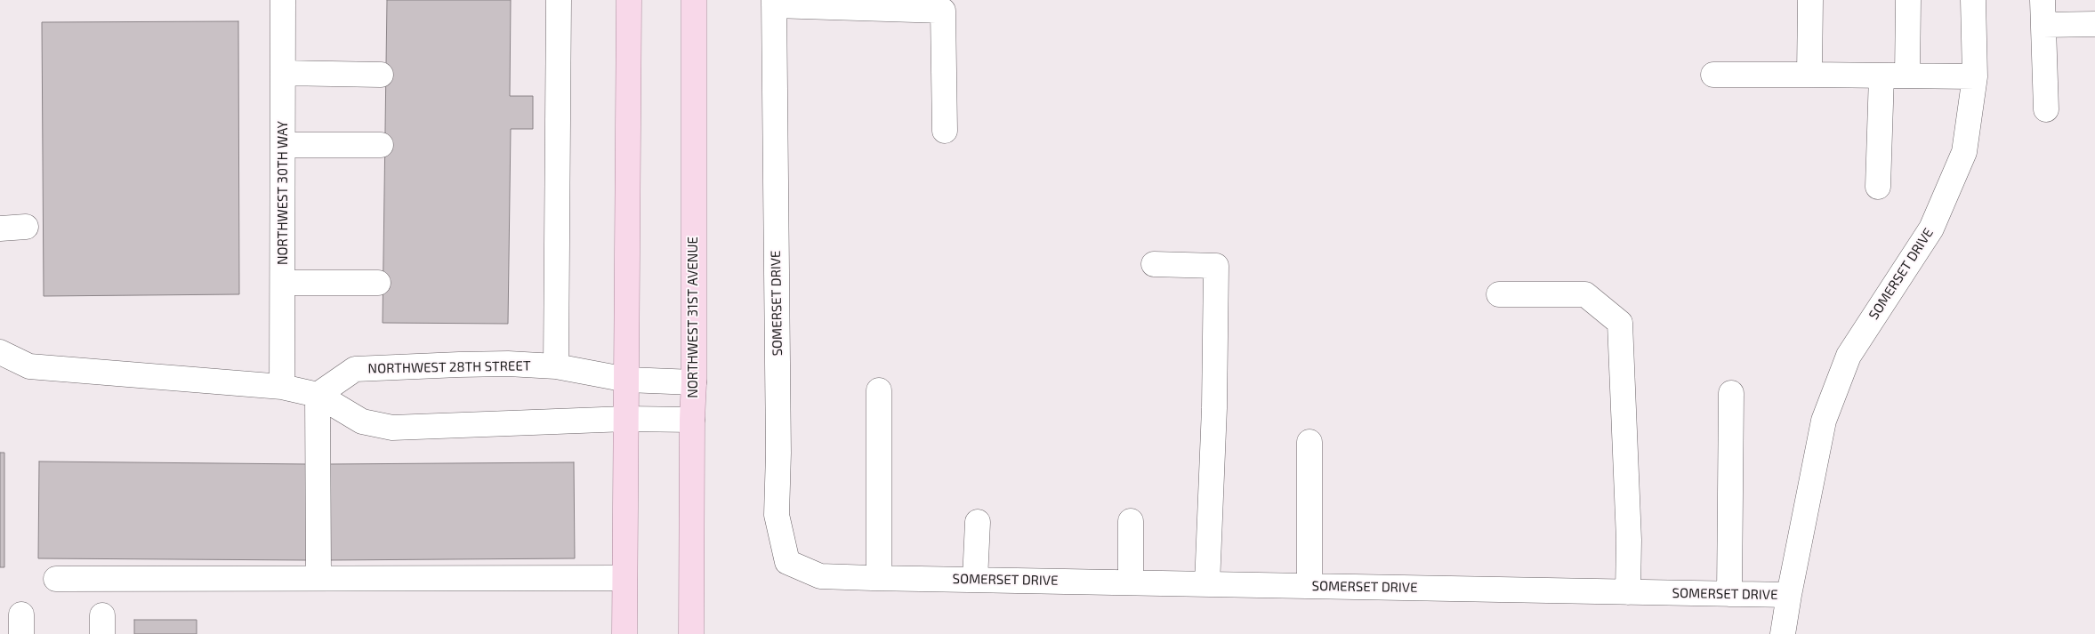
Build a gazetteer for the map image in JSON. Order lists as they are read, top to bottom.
{
  "streets": {
    "main road": ["NORTHWEST 31ST AVENUE"],
    "street": ["NORTHWEST 30TH WAY", "SOMERSET DRIVE", "NORTHWEST 28TH STREET"]
  },
  "crossings": [
    ["NORTHWEST 31ST AVENUE", "NORTHWEST 28TH STREET"]
  ]
}
